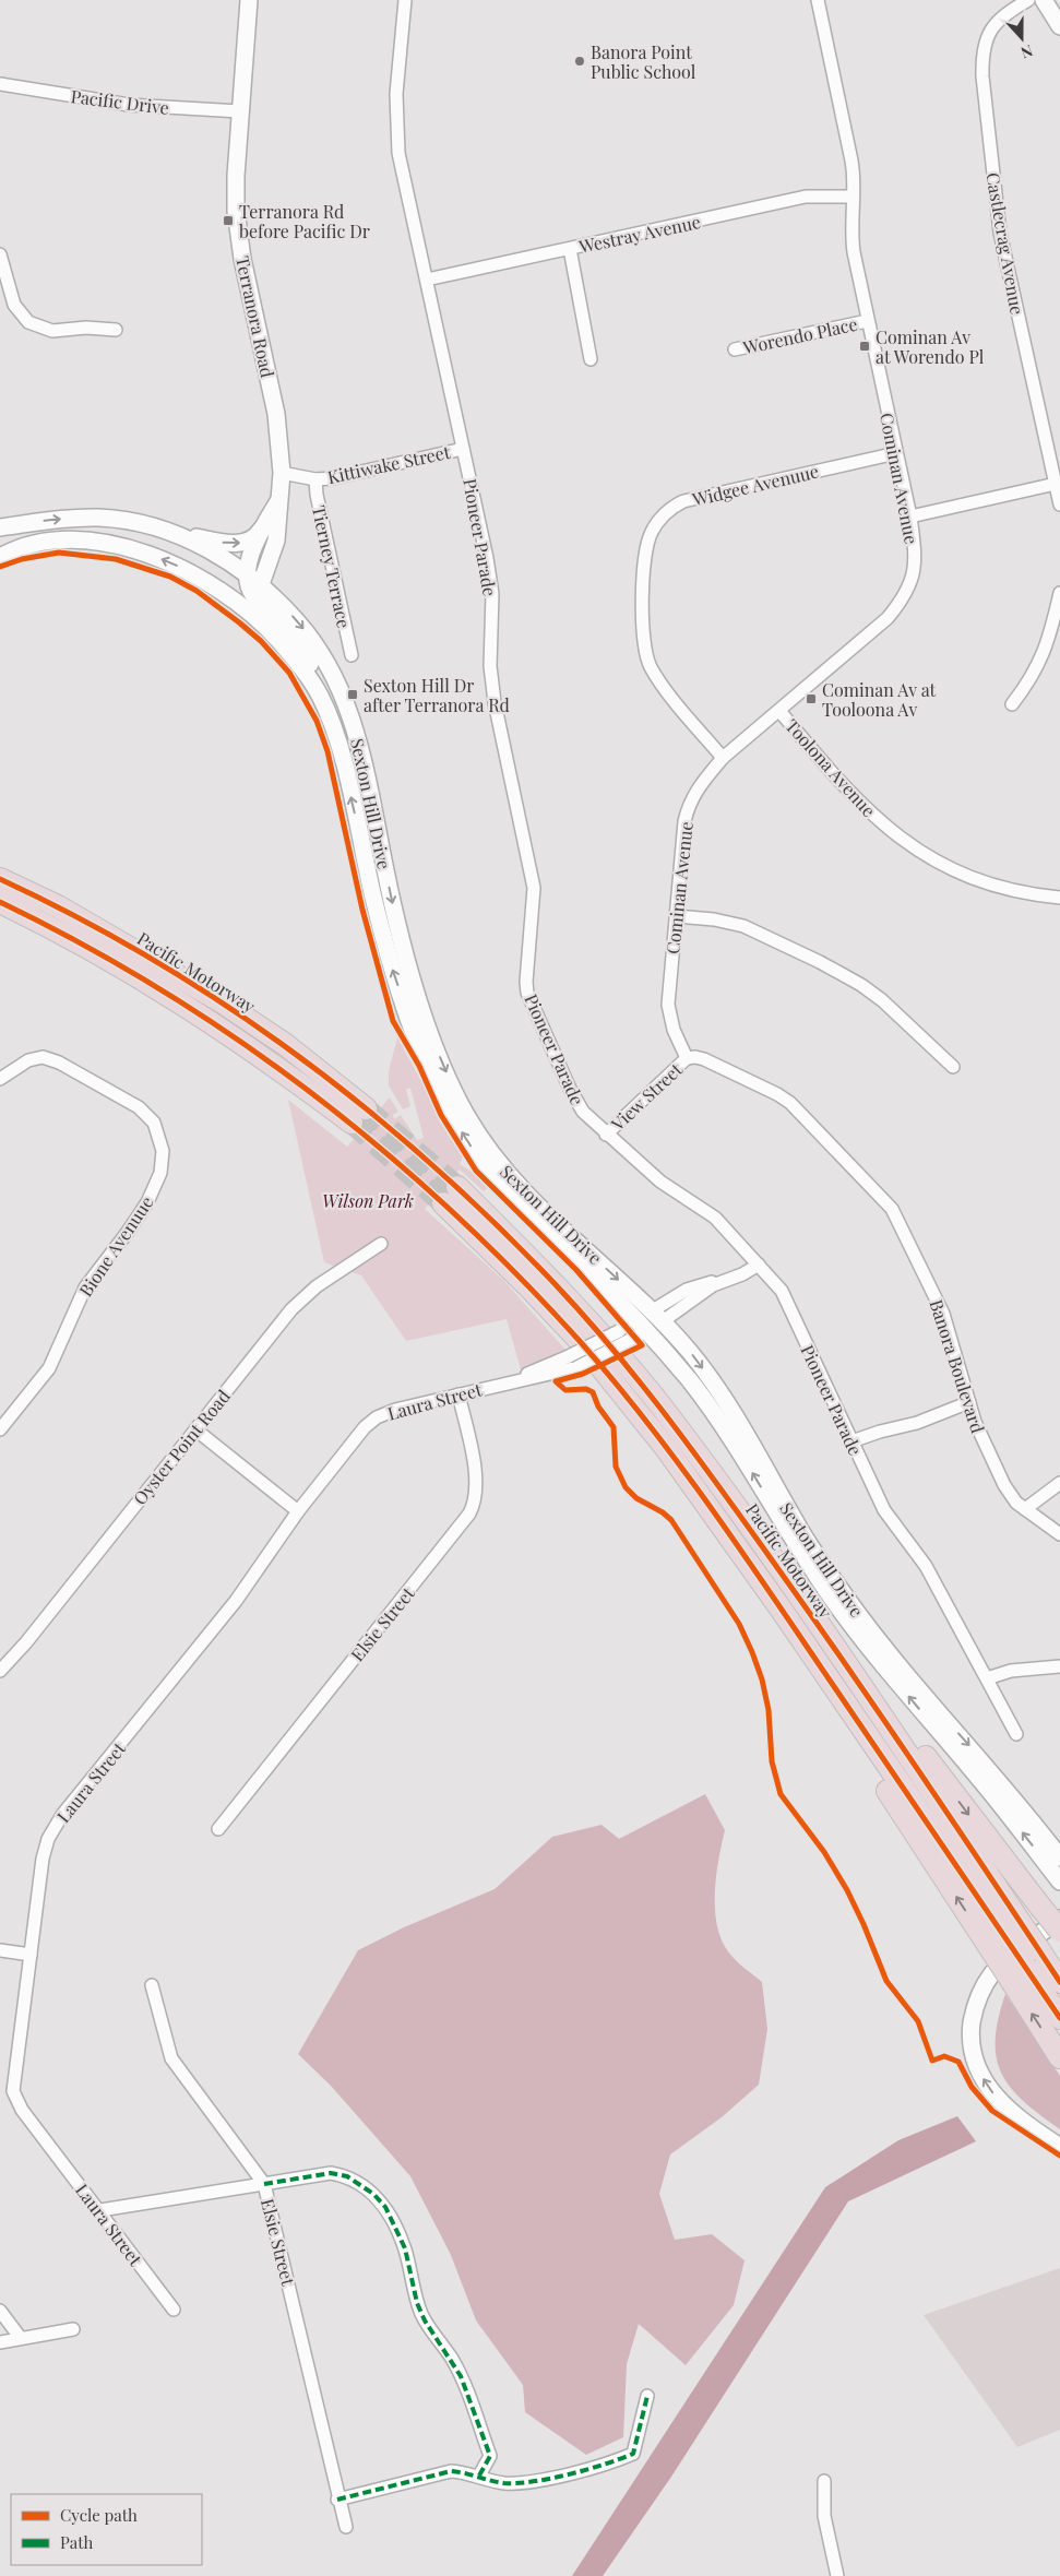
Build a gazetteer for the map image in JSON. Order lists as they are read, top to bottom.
{
  "streets": {
    "highway": ["Pacific Motorway"],
    "street": [
      "Pacific Drive",
      "Westray Avenue",
      "Castlecrag Avenue",
      "Terranora Road",
      "Worendo Place",
      "Kittiwake Street",
      "Cominan Avenue",
      "Widgee Avenuue",
      "Pioneer Parade",
      "Tierney Terrace",
      "Toolona Avenue",
      "Sexton Hill Drive",
      "View Street",
      "Bione Avenuue",
      "Banora Boulevard",
      "Laura Street",
      "Oyster Point Road",
      "Elsie Street"
    ]
  },
  "crossings": [
    ["Pacific Drive", "Terranora Road"],
    ["Westray Avenue", "Cominan Avenue"],
    ["Westray Avenue", "Pioneer Parade"],
    ["Terranora Road", "Kittiwake Street"],
    ["Terranora Road", "Sexton Hill Drive"],
    ["Worendo Place", "Cominan Avenue"],
    ["Kittiwake Street", "Pioneer Parade"],
    ["Kittiwake Street", "Tierney Terrace"],
    ["Cominan Avenue", "Widgee Avenuue"],
    ["Cominan Avenue", "Toolona Avenue"],
    ["Cominan Avenue", "View Street"],
    ["Cominan Avenue", "Banora Boulevard"],
    ["Pioneer Parade", "View Street"],
    ["View Street", "Banora Boulevard"],
    ["Laura Street", "Elsie Street"]
  ],
  "parks": ["Wilson Park"],
  "places": {
    "other": ["Banora Point Public School"],
    "transit": [
      "Terranora Rd before Pacific Dr",
      "Cominan Av at Worendo Pl",
      "Sexton Hill Dr after Terranora Rd",
      "Cominan Av at Tooloona Av"
    ]
  },
  "legend": ["Cycle path", "Path"],
  "north": "bottom"
}
